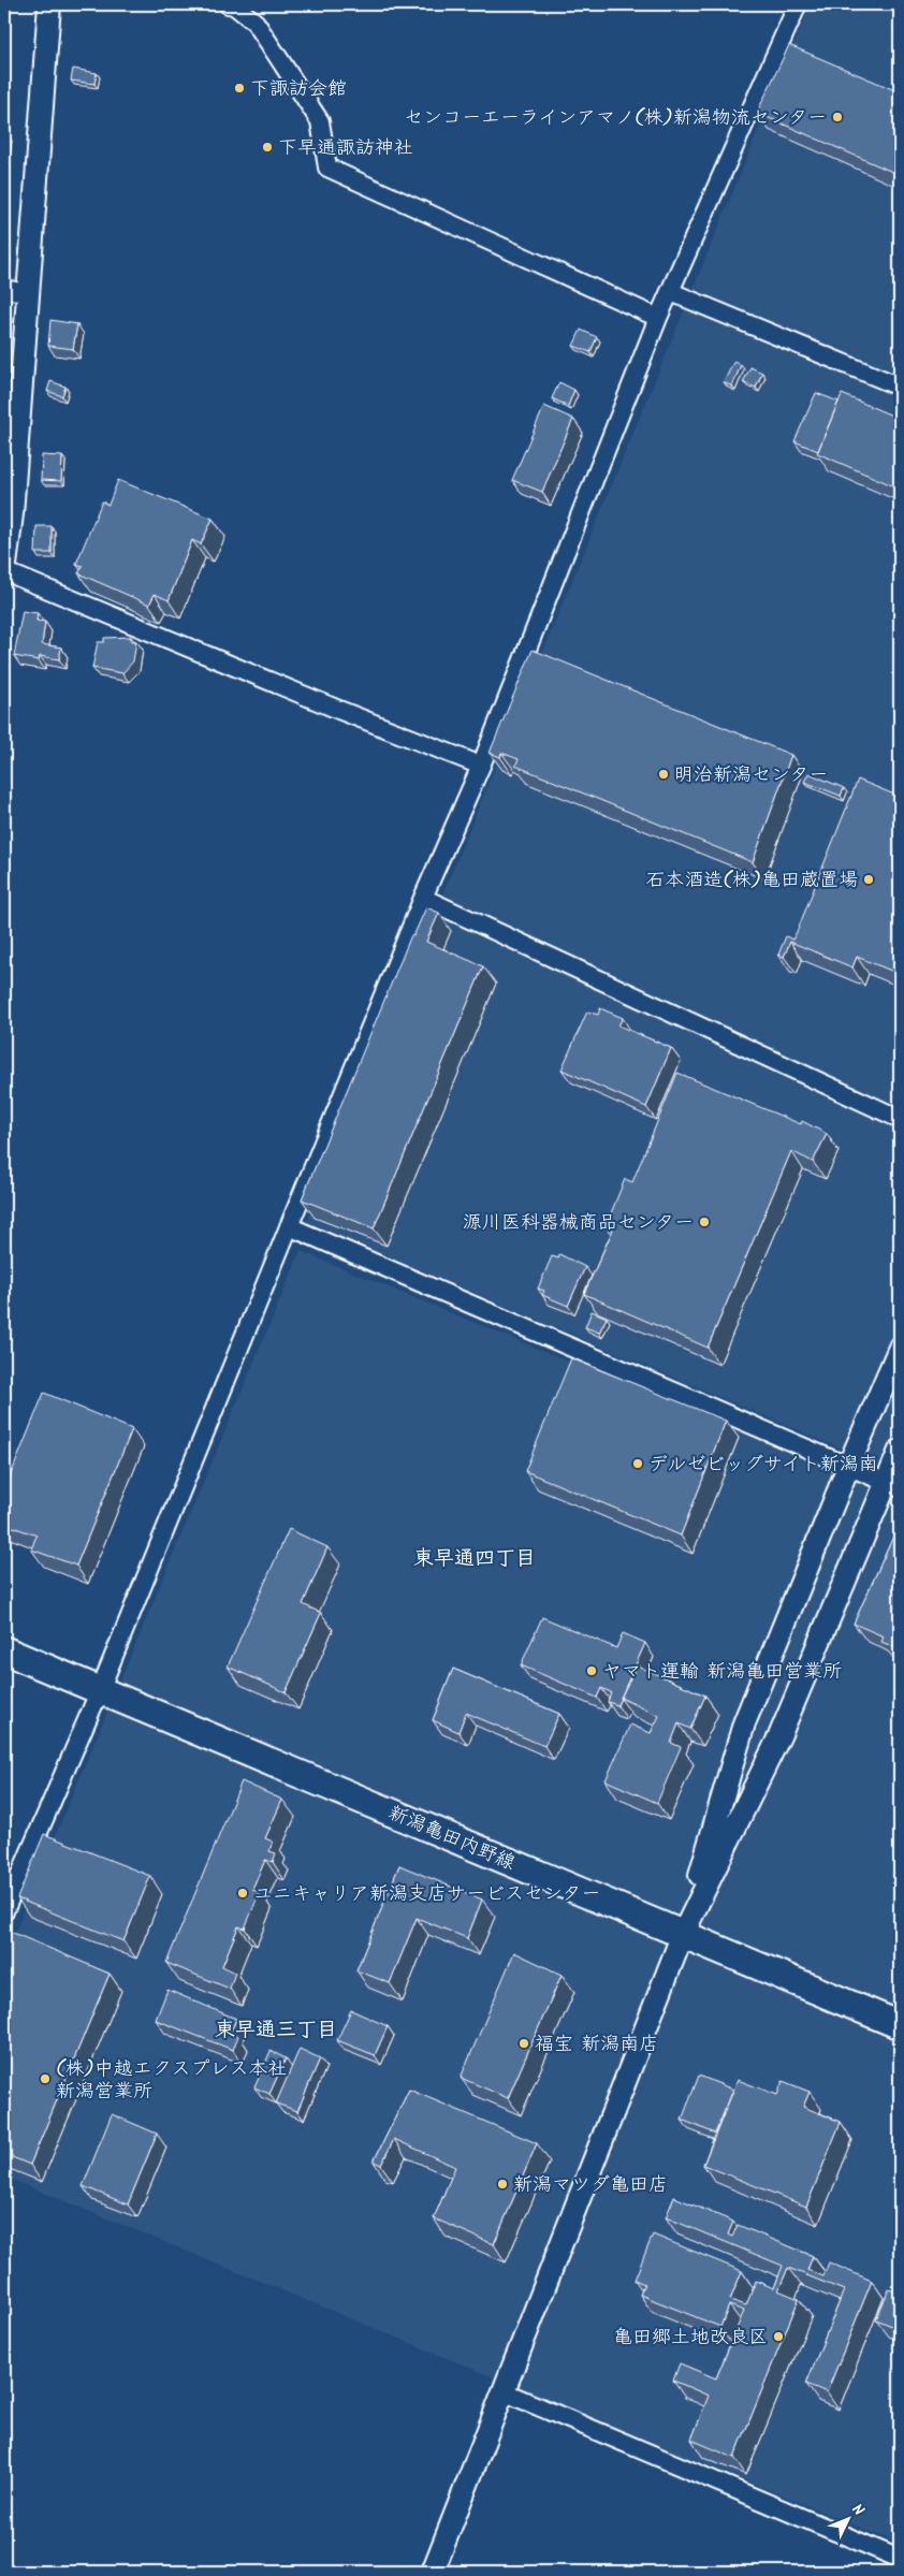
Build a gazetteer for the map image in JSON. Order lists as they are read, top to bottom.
{
  "streets": {
    "main road": ["新潟亀田内野線"]
  },
  "districts": ["東早通四丁目", "東早通三丁目"],
  "places": [
    "下諏訪会館",
    "センコーエーラインアマノ(株)新潟物流センター",
    "下早通諏訪神社",
    "明治新潟センター",
    "石本酒造(株)亀田蔵置場",
    "源川医科器械商品センター",
    "デルゼビッグサイト新潟南",
    "ヤマト運輸 新潟亀田営業所",
    "ユニキャリア新潟支店サービスセンター",
    "福宝 新潟南店",
    "(株)中越エクスプレス本社 新潟営業所",
    "新潟マツダ亀田店",
    "亀田郷土地改良区"
  ],
  "north": "top right"
}
